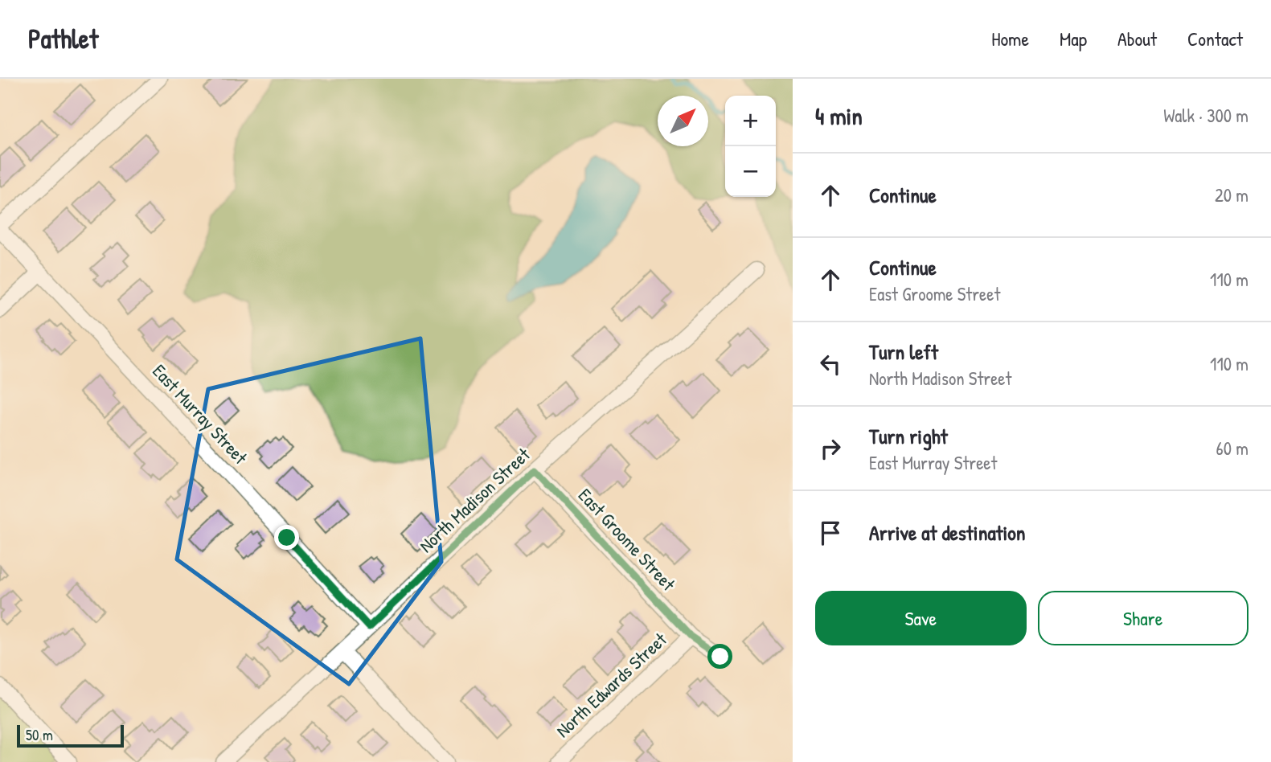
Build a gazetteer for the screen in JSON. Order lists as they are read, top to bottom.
{
  "streets": {
    "street": [
      "East Murray Street",
      "North Madison Street",
      "East Groome Street",
      "North Edwards Street"
    ]
  },
  "crossings": [
    ["East Murray Street", "North Madison Street"],
    ["North Madison Street", "East Groome Street"],
    ["East Groome Street", "North Edwards Street"]
  ],
  "scale_bar": "50 m",
  "north": "top right",
  "page": {
    "header": "Pathlet",
    "nav": [
      "Home",
      "Map",
      "About",
      "Contact"
    ],
    "heading": ["4 min", "Walk · 300 m"],
    "map_buttons": ["+", "−"],
    "list": [
      ["Continue", "20 m"],
      ["Continue", "East Groome Street", "110 m"],
      ["Turn left", "North Madison Street", "110 m"],
      ["Turn right", "East Murray Street", "60 m"],
      "Arrive at destination"
    ],
    "buttons": ["Save", "Share"],
    "scale": "50 m"
  }
}
